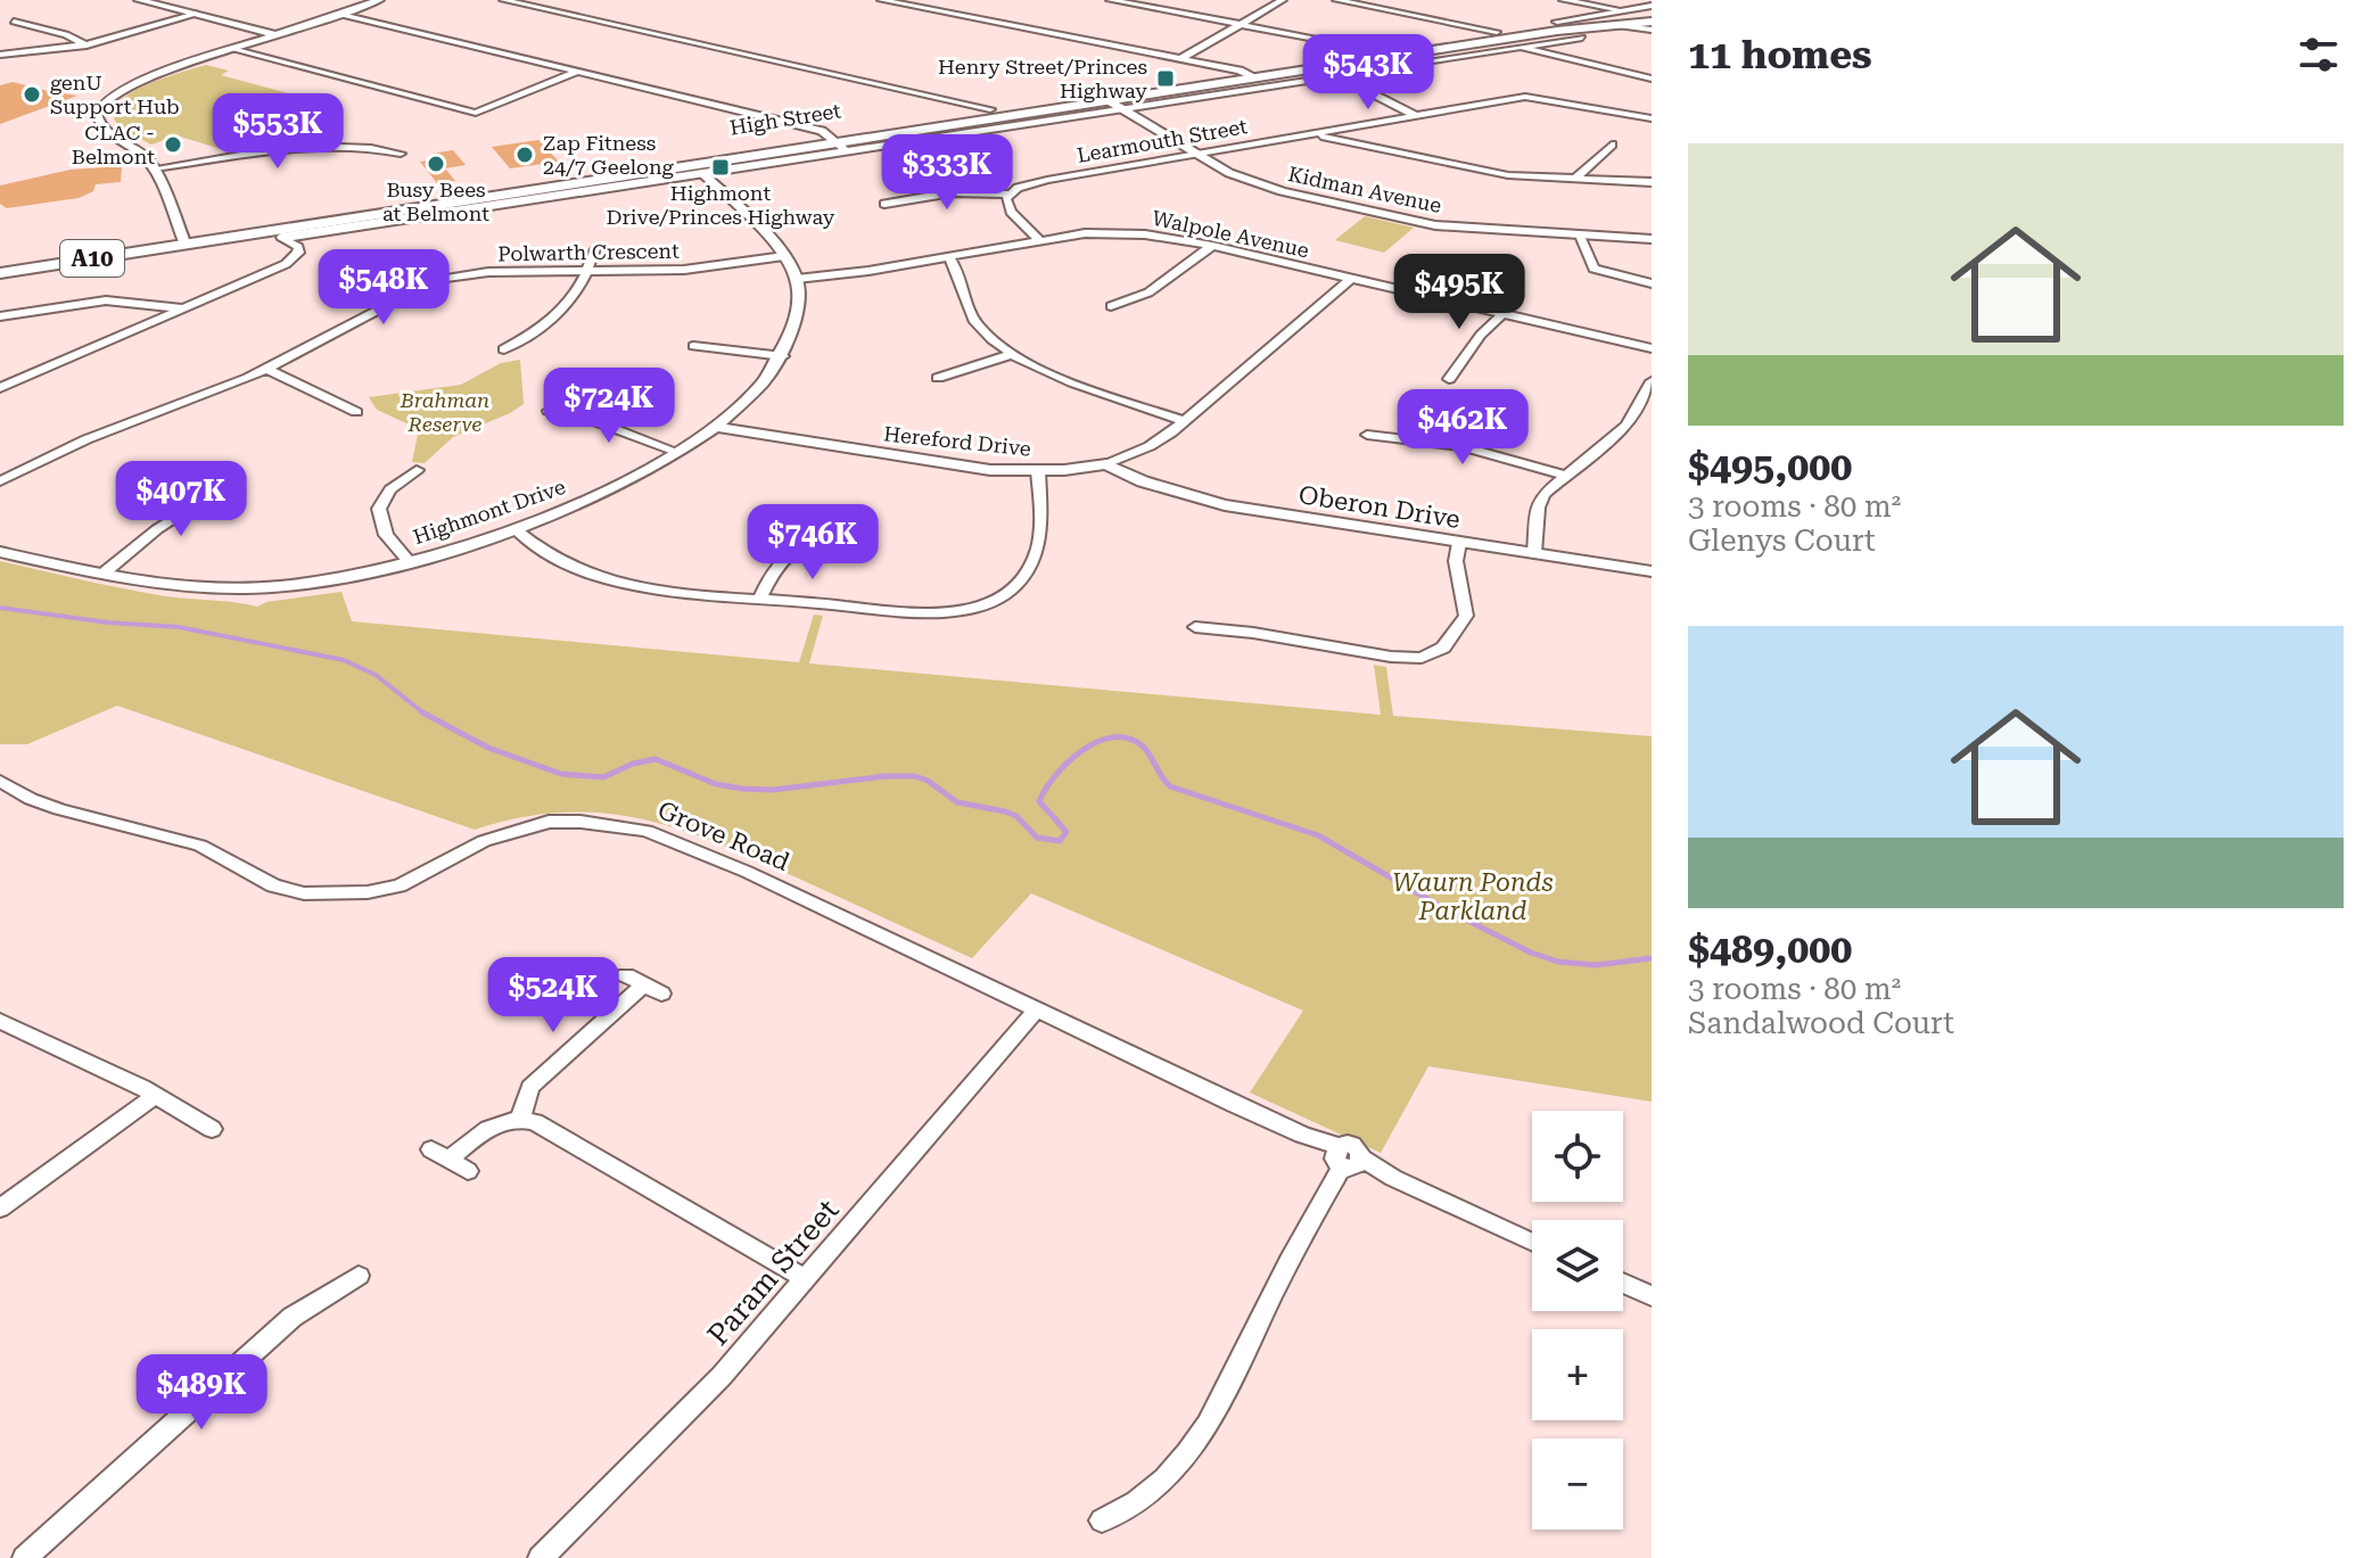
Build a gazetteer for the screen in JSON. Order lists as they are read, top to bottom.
{
  "streets": {
    "highway": ["High Street", "A10"],
    "street": [
      "Learmouth Street",
      "Kidman Avenue",
      "Walpole Avenue",
      "Polwarth Crescent",
      "Hereford Drive",
      "Oberon Drive",
      "Highmont Drive",
      "Grove Road",
      "Param Street"
    ]
  },
  "crossings": [
    ["High Street", "Kidman Avenue"],
    ["High Street", "A10"],
    ["Learmouth Street", "Kidman Avenue"],
    ["Walpole Avenue", "Hereford Drive"],
    ["Walpole Avenue", "Highmont Drive"],
    ["Hereford Drive", "Oberon Drive"],
    ["Hereford Drive", "Highmont Drive"],
    ["Grove Road", "Param Street"]
  ],
  "parks": ["Brahman Reserve", "Waurn Ponds Parkland"],
  "places": {
    "transit": ["Henry Street/Princes Highway", "Highmont Drive/Princes Highway"],
    "other": [
      "genU Support Hub",
      "CLAC - Belmont",
      "Zap Fitness 24/7 Geelong",
      "Busy Bees at Belmont"
    ]
  },
  "page": {
    "heading": "11 homes",
    "price": [
      "$543K",
      "$553K",
      "$333K",
      "$548K",
      "$495K",
      "$724K",
      "$462K",
      "$407K",
      "$746K",
      "$524K",
      "$489K"
    ],
    "list": [
      {
        "name": "$495,000",
        "note": "3 rooms · 80 m² · Glenys Court"
      },
      {
        "name": "$489,000",
        "note": "3 rooms · 80 m² · Sandalwood Court"
      }
    ],
    "map_buttons": ["+", "−"]
  }
}
